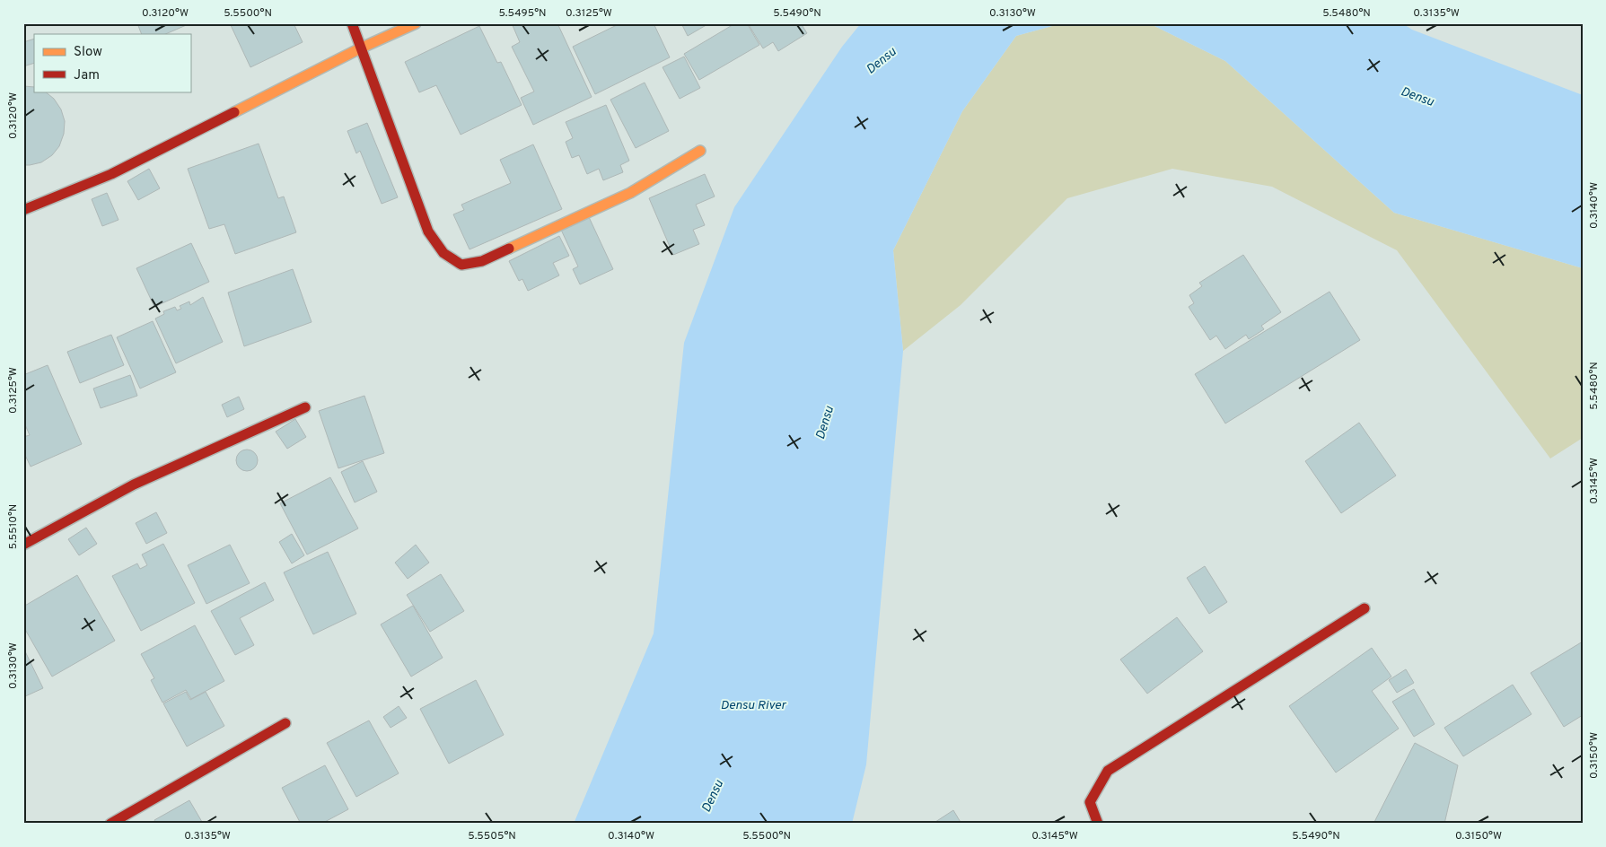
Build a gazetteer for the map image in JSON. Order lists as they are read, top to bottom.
{
  "water": ["Densu", "Densu River"],
  "legend": ["Slow", "Jam"],
  "coordinates": [
    "0.3120°W",
    "5.5500°N",
    "5.5495°N",
    "0.3125°W",
    "5.5490°N",
    "0.3130°W",
    "5.5480°N",
    "0.3135°W",
    "0.3140°W",
    "0.3145°W",
    "5.5510°N",
    "0.3150°W",
    "5.5505°N"
  ]
}
